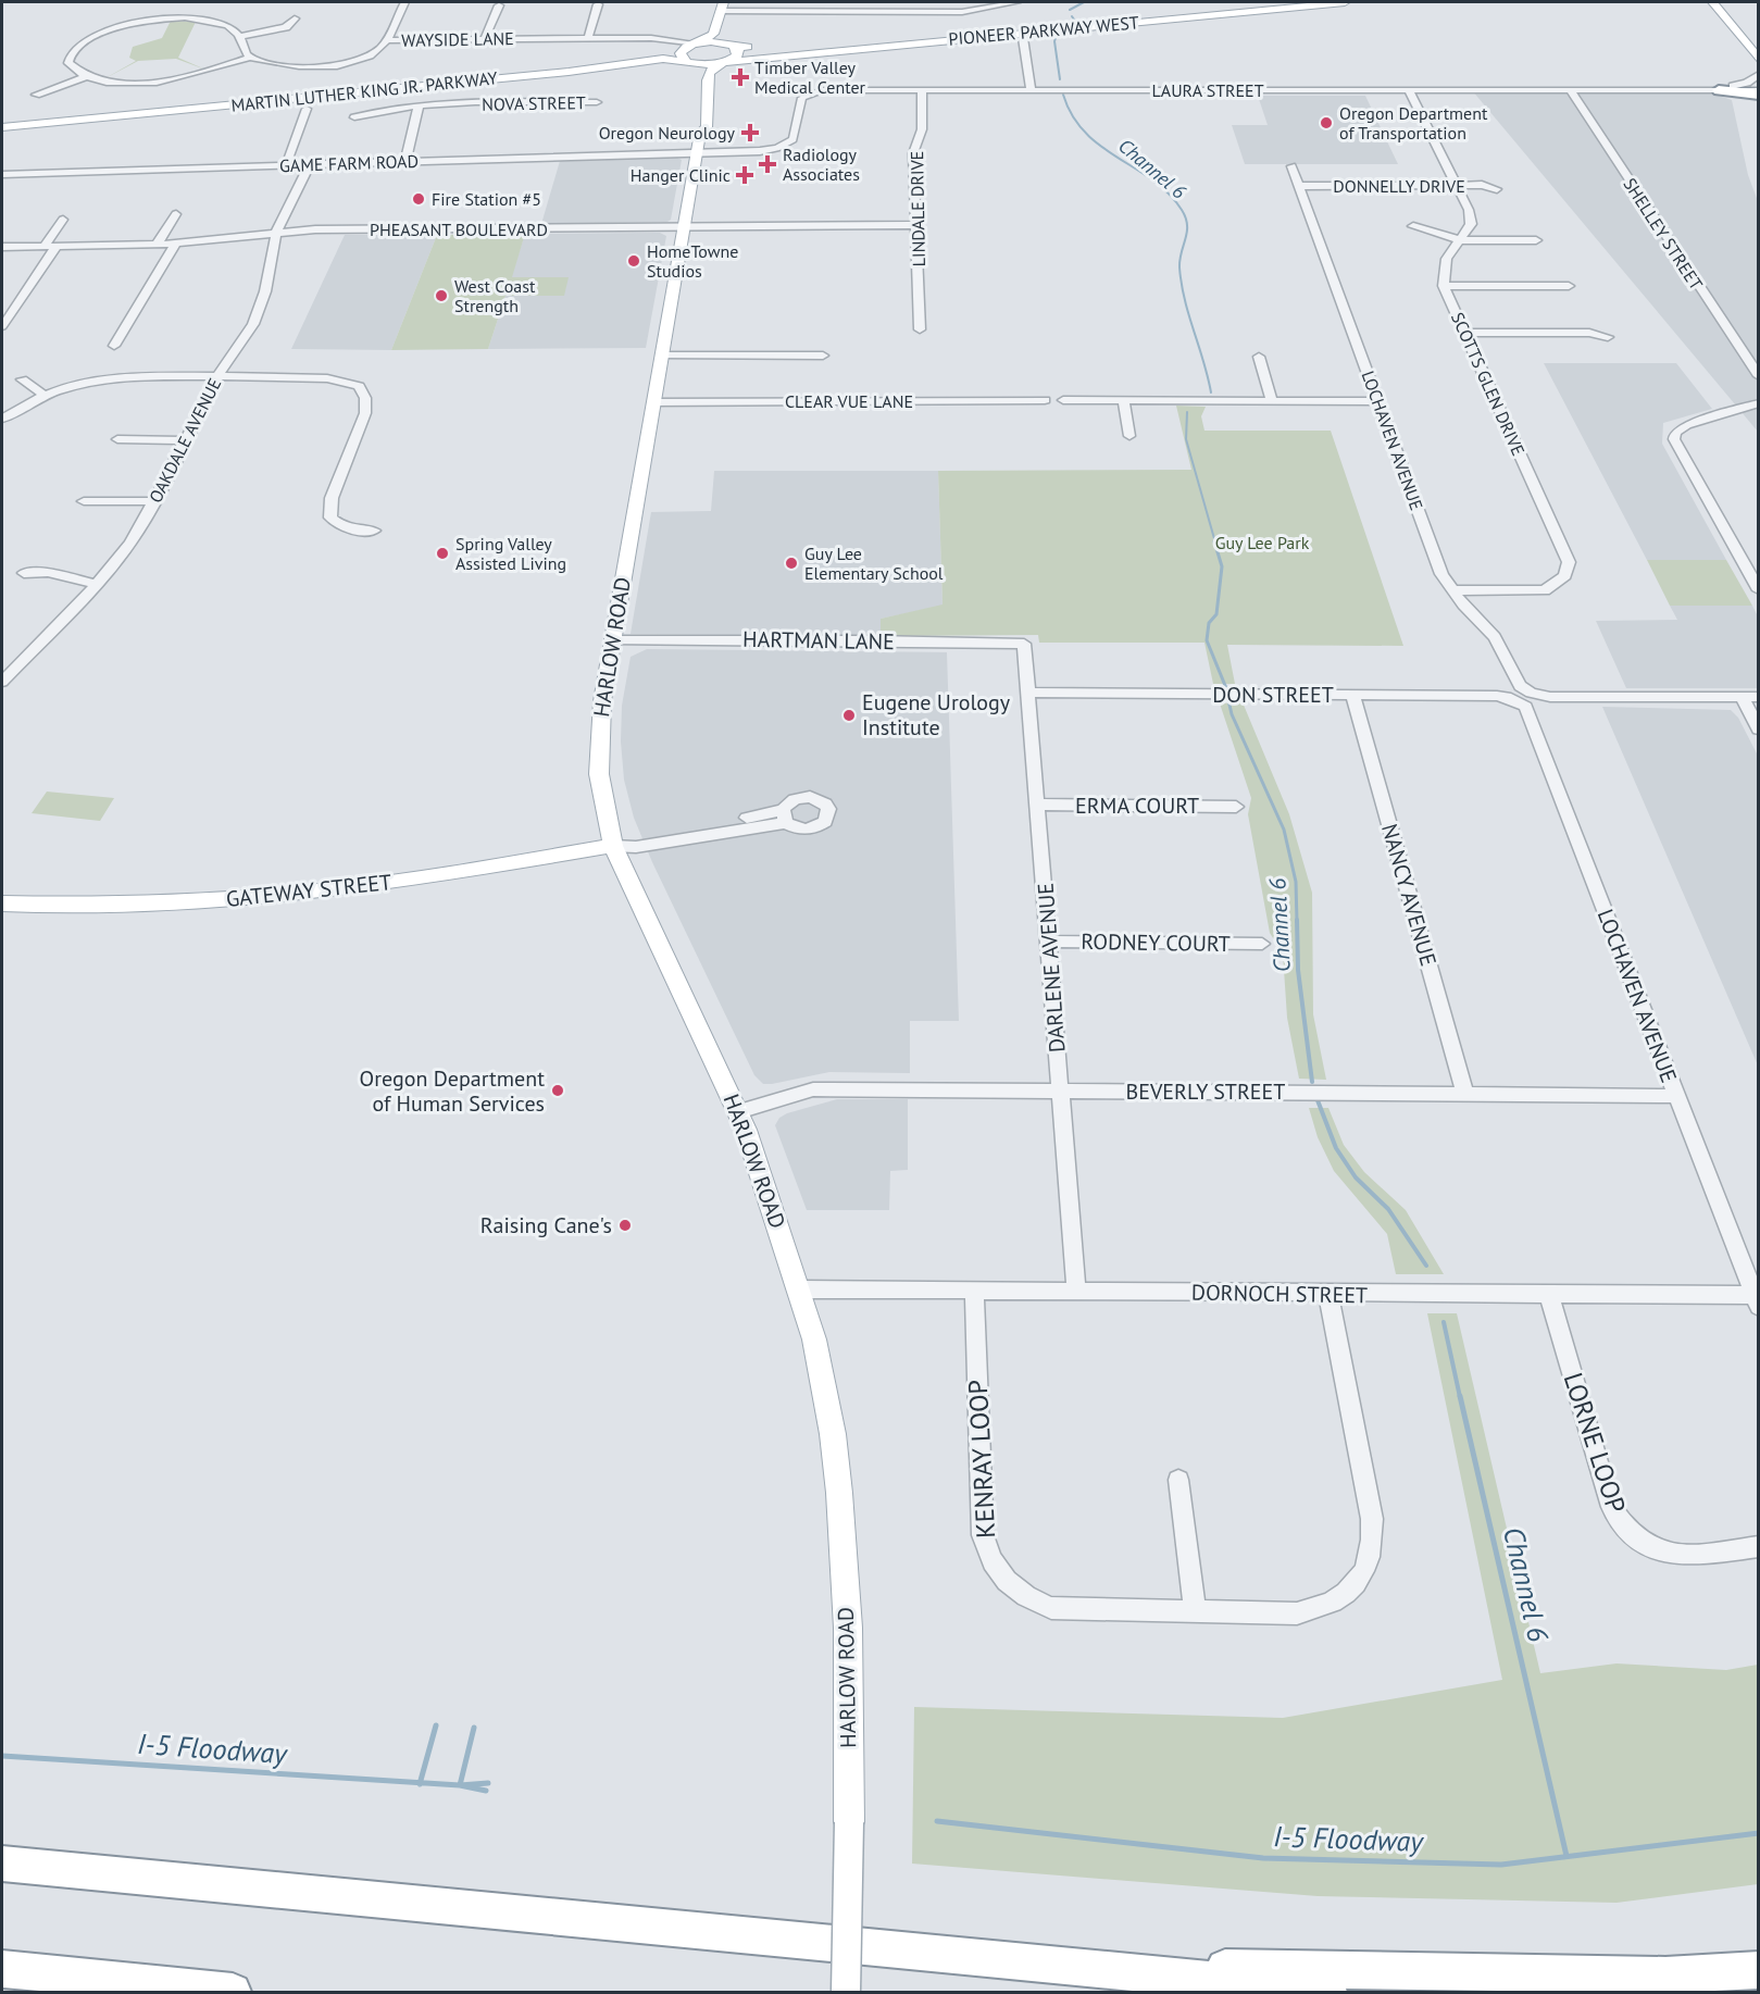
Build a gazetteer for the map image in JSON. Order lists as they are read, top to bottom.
{
  "streets": {
    "main road": [
      "PIONEER PARKWAY WEST",
      "MARTIN LUTHER KING JR. PARKWAY",
      "HARLOW ROAD",
      "GATEWAY STREET"
    ],
    "street": [
      "WAYSIDE LANE",
      "LAURA STREET",
      "NOVA STREET",
      "GAME FARM ROAD",
      "DONNELLY DRIVE",
      "LINDALE DRIVE",
      "PHEASANT BOULEVARD",
      "SHELLEY STREET",
      "SCOTTS GLEN DRIVE",
      "CLEAR VUE LANE",
      "OAKDALE AVENUE",
      "LOCHAVEN AVENUE",
      "HARTMAN LANE",
      "DON STREET",
      "ERMA COURT",
      "NANCY AVENUE",
      "RODNEY COURT",
      "DARLENE AVENUE",
      "BEVERLY STREET",
      "DORNOCH STREET",
      "LORNE LOOP",
      "KENRAY LOOP"
    ]
  },
  "crossings": [
    ["PIONEER PARKWAY WEST", "MARTIN LUTHER KING JR. PARKWAY"],
    ["WAYSIDE LANE", "MARTIN LUTHER KING JR. PARKWAY"],
    ["LAURA STREET", "GAME FARM ROAD"],
    ["LAURA STREET", "LINDALE DRIVE"],
    ["LAURA STREET", "SHELLEY STREET"],
    ["LAURA STREET", "SCOTTS GLEN DRIVE"],
    ["LAURA STREET", "HARLOW ROAD"],
    ["GAME FARM ROAD", "OAKDALE AVENUE"],
    ["GAME FARM ROAD", "HARLOW ROAD"],
    ["DONNELLY DRIVE", "SCOTTS GLEN DRIVE"],
    ["DONNELLY DRIVE", "LOCHAVEN AVENUE"],
    ["LINDALE DRIVE", "PHEASANT BOULEVARD"],
    ["PHEASANT BOULEVARD", "OAKDALE AVENUE"],
    ["PHEASANT BOULEVARD", "HARLOW ROAD"],
    ["SCOTTS GLEN DRIVE", "LOCHAVEN AVENUE"],
    ["CLEAR VUE LANE", "HARLOW ROAD"],
    ["LOCHAVEN AVENUE", "DON STREET"],
    ["LOCHAVEN AVENUE", "BEVERLY STREET"],
    ["LOCHAVEN AVENUE", "DORNOCH STREET"],
    ["HARTMAN LANE", "HARLOW ROAD"],
    ["HARTMAN LANE", "DARLENE AVENUE"],
    ["HARLOW ROAD", "GATEWAY STREET"],
    ["HARLOW ROAD", "BEVERLY STREET"],
    ["HARLOW ROAD", "DORNOCH STREET"],
    ["DON STREET", "NANCY AVENUE"],
    ["DON STREET", "DARLENE AVENUE"],
    ["ERMA COURT", "DARLENE AVENUE"],
    ["NANCY AVENUE", "BEVERLY STREET"],
    ["RODNEY COURT", "DARLENE AVENUE"],
    ["DARLENE AVENUE", "BEVERLY STREET"],
    ["DARLENE AVENUE", "DORNOCH STREET"],
    ["DORNOCH STREET", "LORNE LOOP"],
    ["DORNOCH STREET", "KENRAY LOOP"]
  ],
  "water": ["Channel 6", "I-5 Floodway"],
  "parks": ["Guy Lee Park"],
  "places": {
    "health": [
      "Timber Valley Medical Center",
      "Oregon Neurology",
      "Radiology Associates",
      "Hanger Clinic"
    ],
    "other": [
      "Oregon Department of Transportation",
      "Fire Station #5",
      "HomeTowne Studios",
      "West Coast Strength",
      "Spring Valley Assisted Living",
      "Guy Lee Elementary School",
      "Eugene Urology Institute",
      "Oregon Department of Human Services",
      "Raising Cane's"
    ]
  }
}
